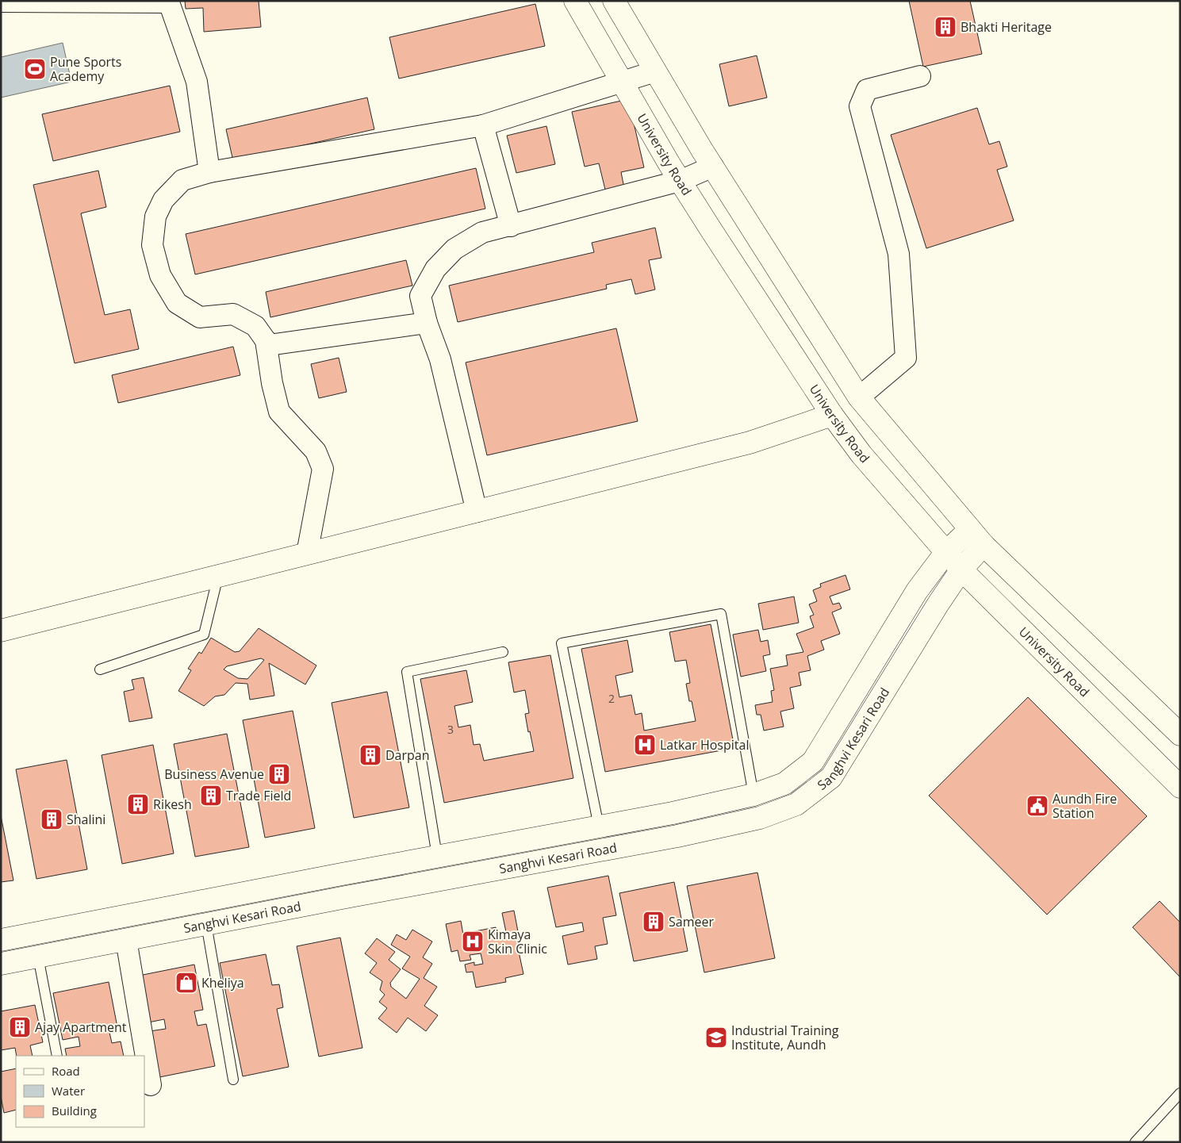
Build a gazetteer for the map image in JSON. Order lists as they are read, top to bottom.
{
  "streets": {
    "main road": ["University Road", "Sanghvi Kesari Road"]
  },
  "crossings": [
    ["University Road", "Sanghvi Kesari Road"]
  ],
  "places": {
    "building": [
      "Bhakti Heritage",
      "Darpan",
      "Business Avenue",
      "Trade Field",
      "Rikesh",
      "Shalini",
      "Sameer",
      "Ajay Apartment"
    ],
    "sports": ["Pune Sports Academy"],
    "hospital": ["Latkar Hospital", "Kimaya Skin Clinic"],
    "public building": ["Aundh Fire Station"],
    "shop": ["Kheliya"],
    "school or university": ["Industrial Training Institute, Aundh"]
  },
  "house_numbers": ["2", "3"],
  "legend": ["Road", "Water", "Building"]
}
